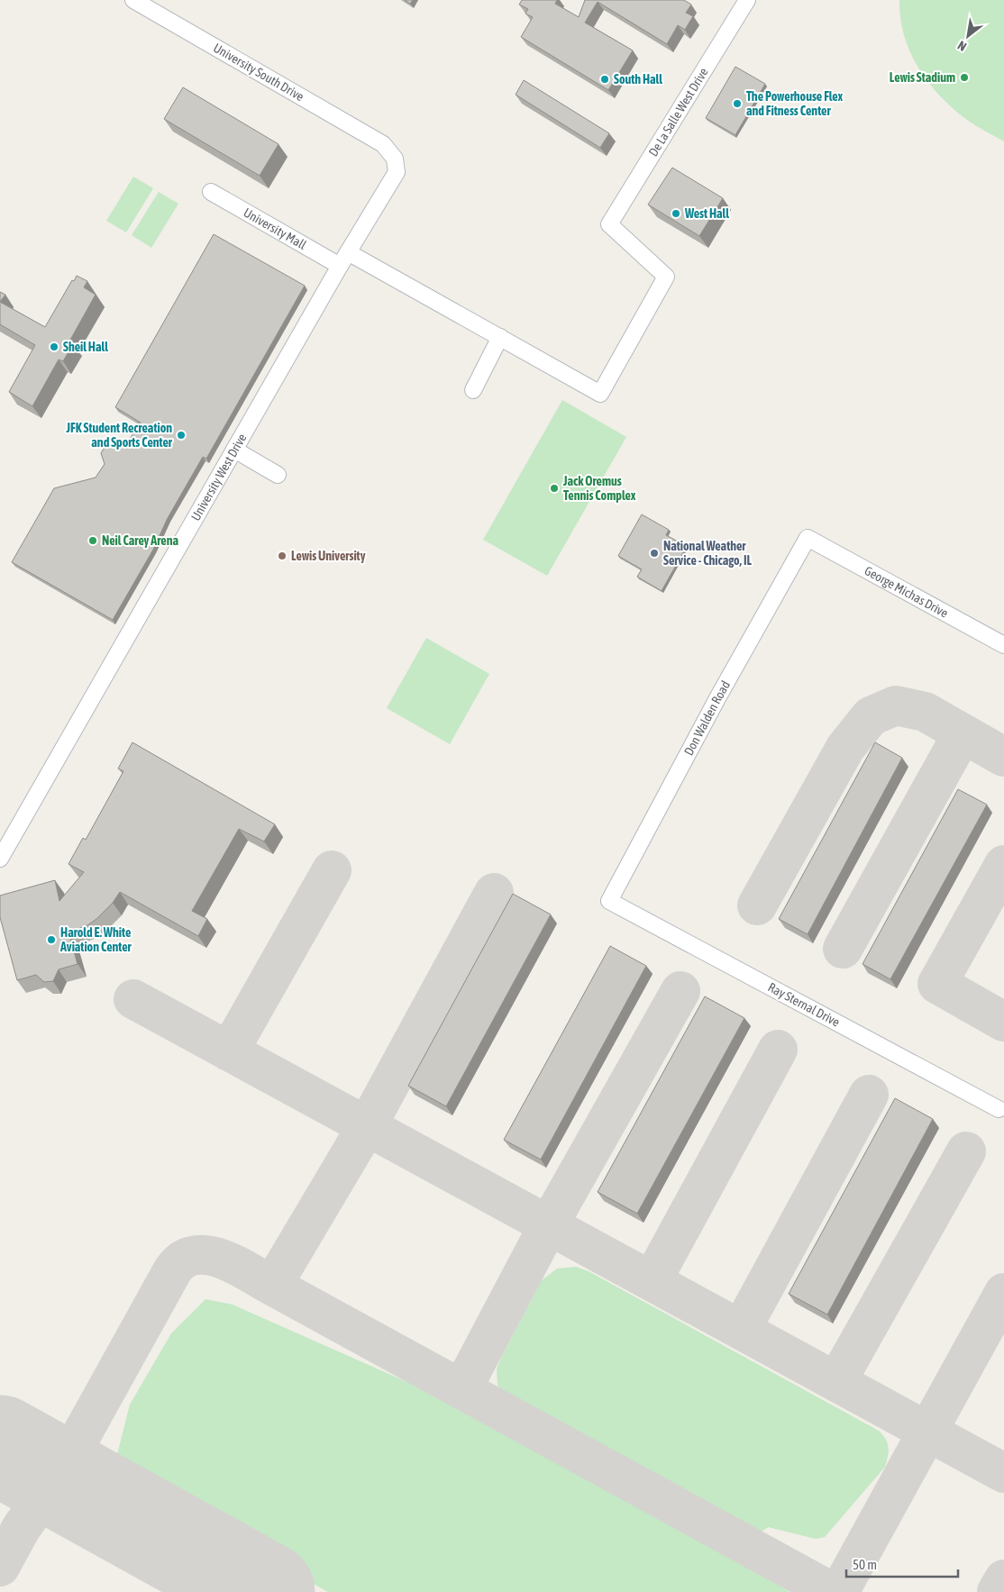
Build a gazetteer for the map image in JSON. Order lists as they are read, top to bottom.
{
  "streets": {
    "street": [
      "University South Drive",
      "De La Salle West Drive",
      "University Mall",
      "University West Drive",
      "George Michas Drive",
      "Don Walden Road",
      "Ray Sternal Drive"
    ]
  },
  "crossings": [
    ["University South Drive", "University West Drive"],
    ["De La Salle West Drive", "University Mall"],
    ["University Mall", "University West Drive"],
    ["George Michas Drive", "Don Walden Road"],
    ["Don Walden Road", "Ray Sternal Drive"]
  ],
  "places": [
    "Lewis Stadium",
    "South Hall",
    "The Powerhouse Flex and Fitness Center",
    "West Hall",
    "Sheil Hall",
    "JFK Student Recreation and Sports Center",
    "Jack Oremus Tennis Complex",
    "Neil Carey Arena",
    "National Weather Service - Chicago, IL",
    "Lewis University",
    "Harold E. White Aviation Center"
  ],
  "scale_bar": "50 m",
  "north": "bottom left"
}
